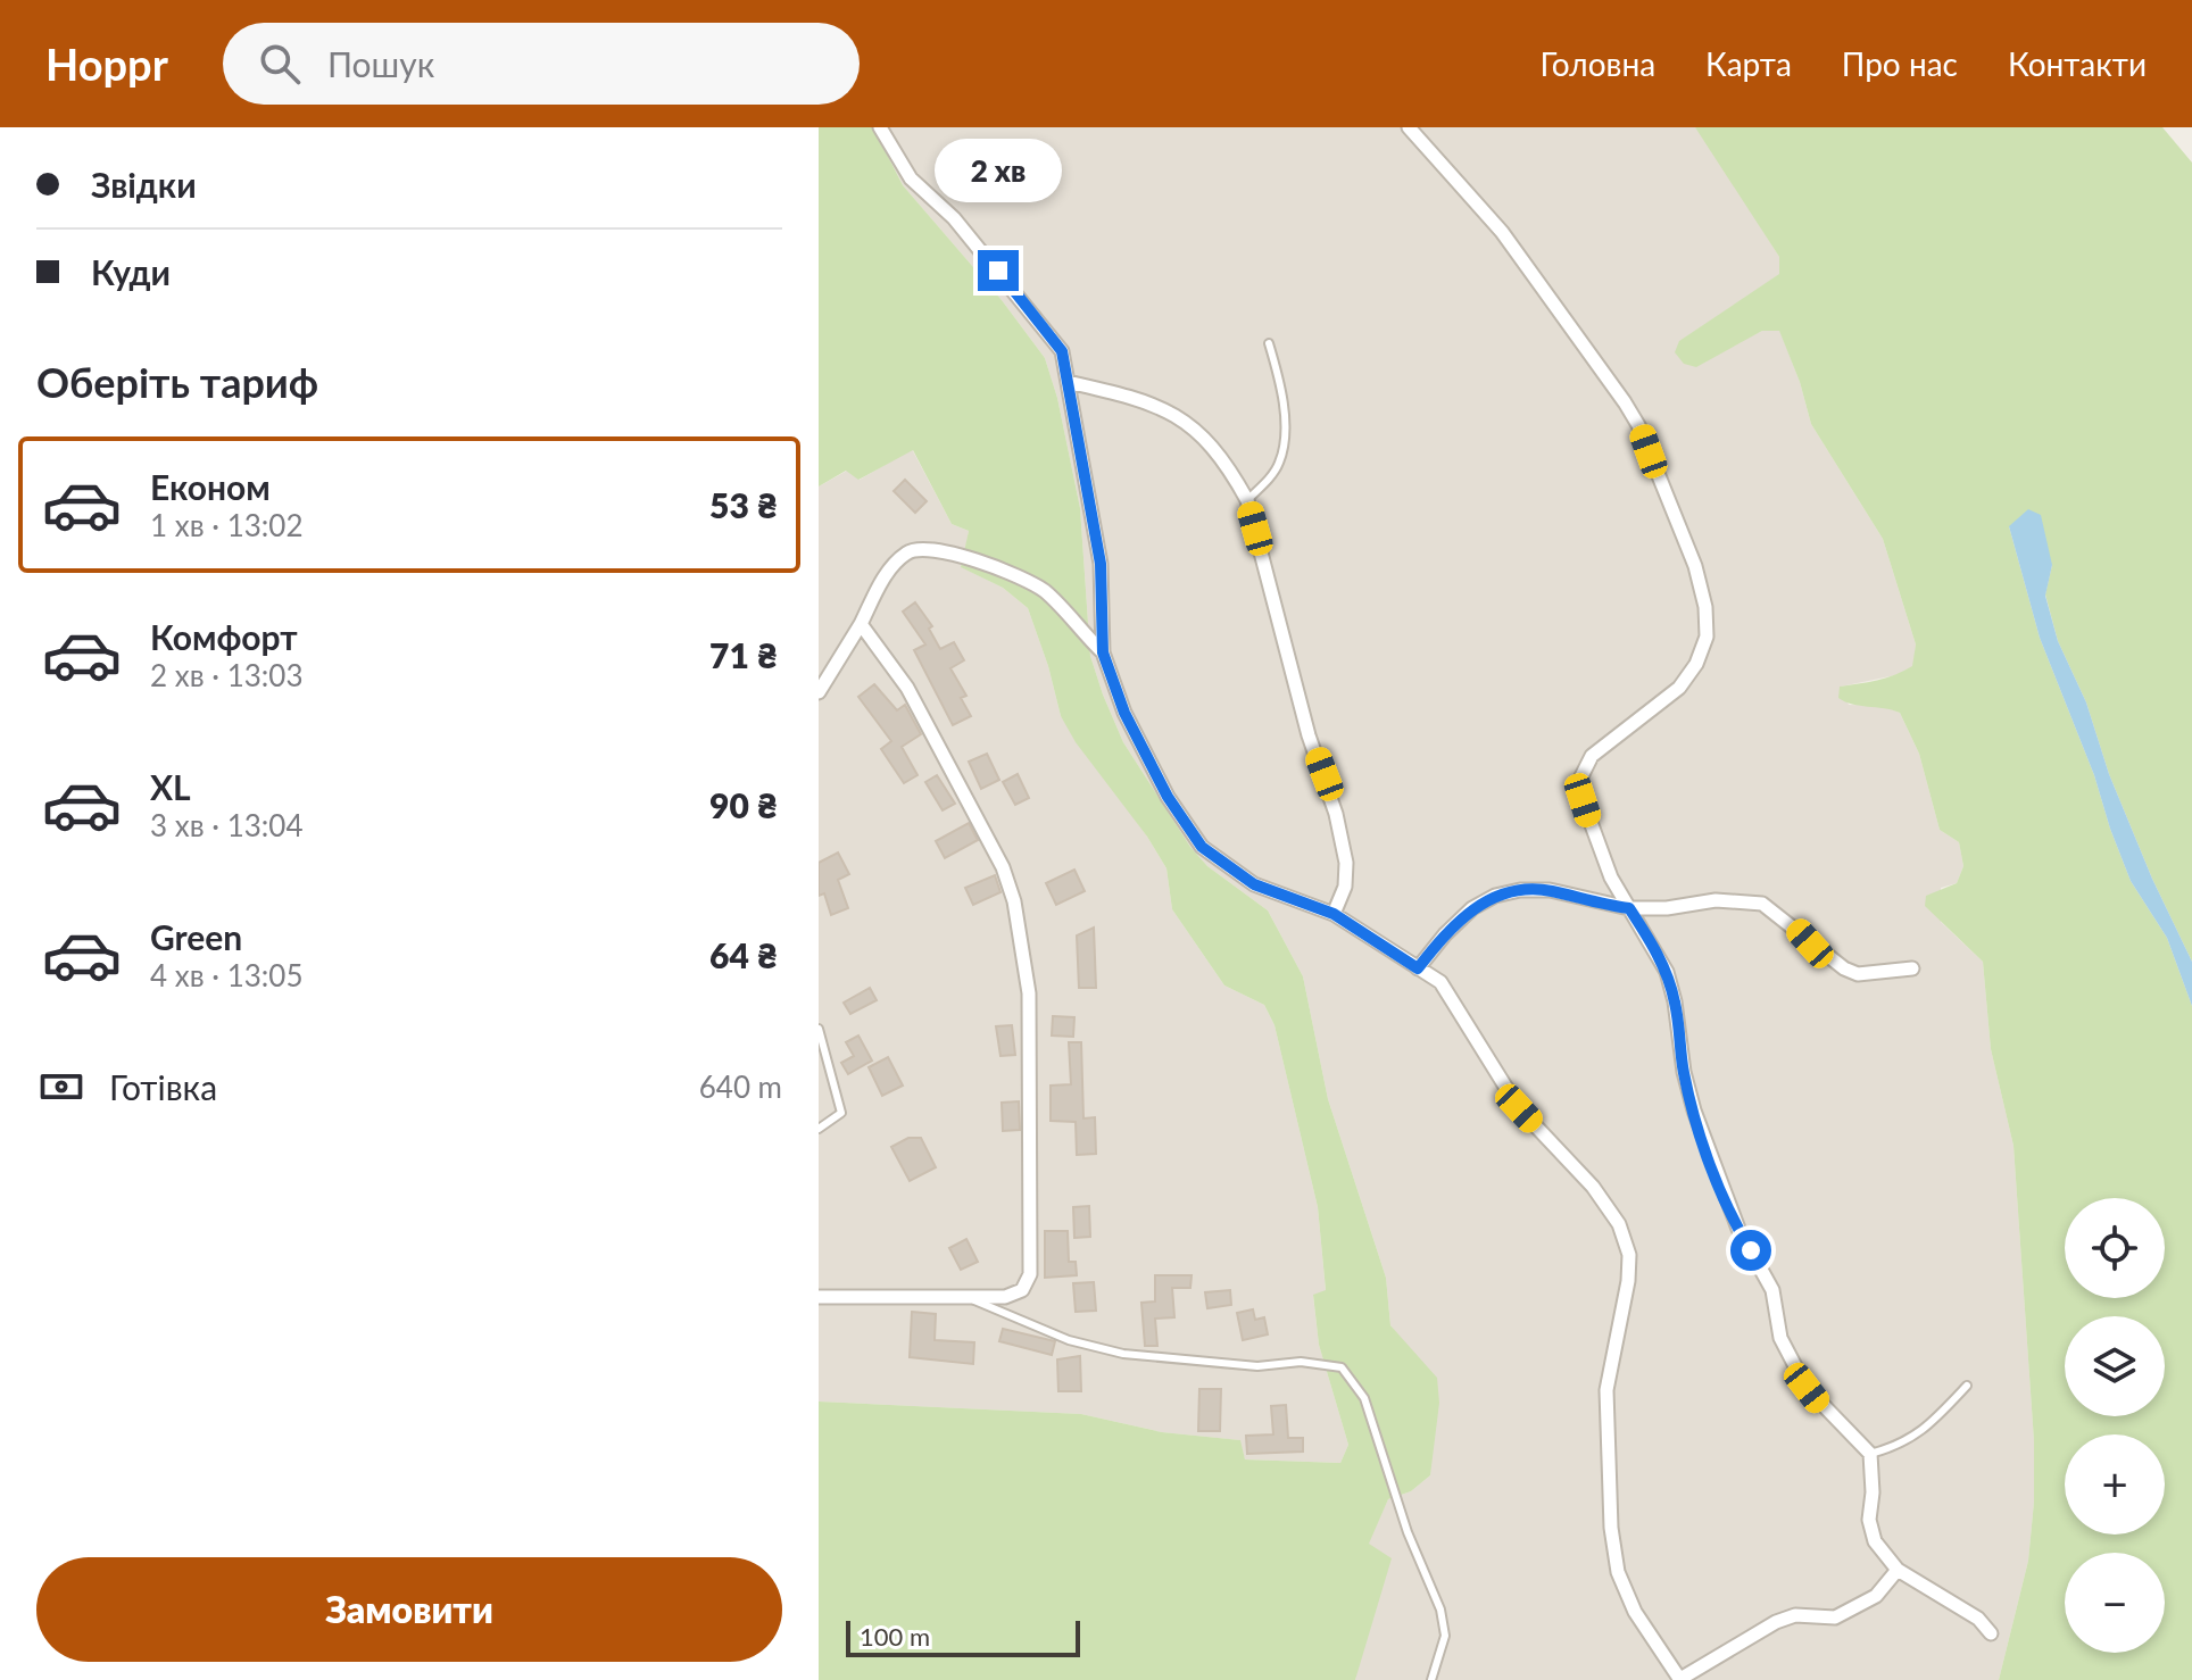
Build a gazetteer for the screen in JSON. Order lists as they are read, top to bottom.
{
  "scale_bar": "100 m",
  "page": {
    "header": "Hoppr",
    "search": "Пошук",
    "nav": [
      "Головна",
      "Карта",
      "Про нас",
      "Контакти"
    ],
    "banner": ["Звідки", "Куди"],
    "bubble": "2 хв",
    "heading": "Оберіть тариф",
    "list": [
      {
        "name": "Економ",
        "note": "1 хв · 13:02",
        "value": "53 ₴"
      },
      {
        "name": "Комфорт",
        "note": "2 хв · 13:03",
        "value": "71 ₴"
      },
      {
        "name": "XL",
        "note": "3 хв · 13:04",
        "value": "90 ₴"
      },
      {
        "name": "Green",
        "note": "4 хв · 13:05",
        "value": "64 ₴"
      }
    ],
    "pay": ["Готівка", "640 m"],
    "map_buttons": ["+", "−"],
    "buttons": "Замовити",
    "scale": "100 m"
  }
}
